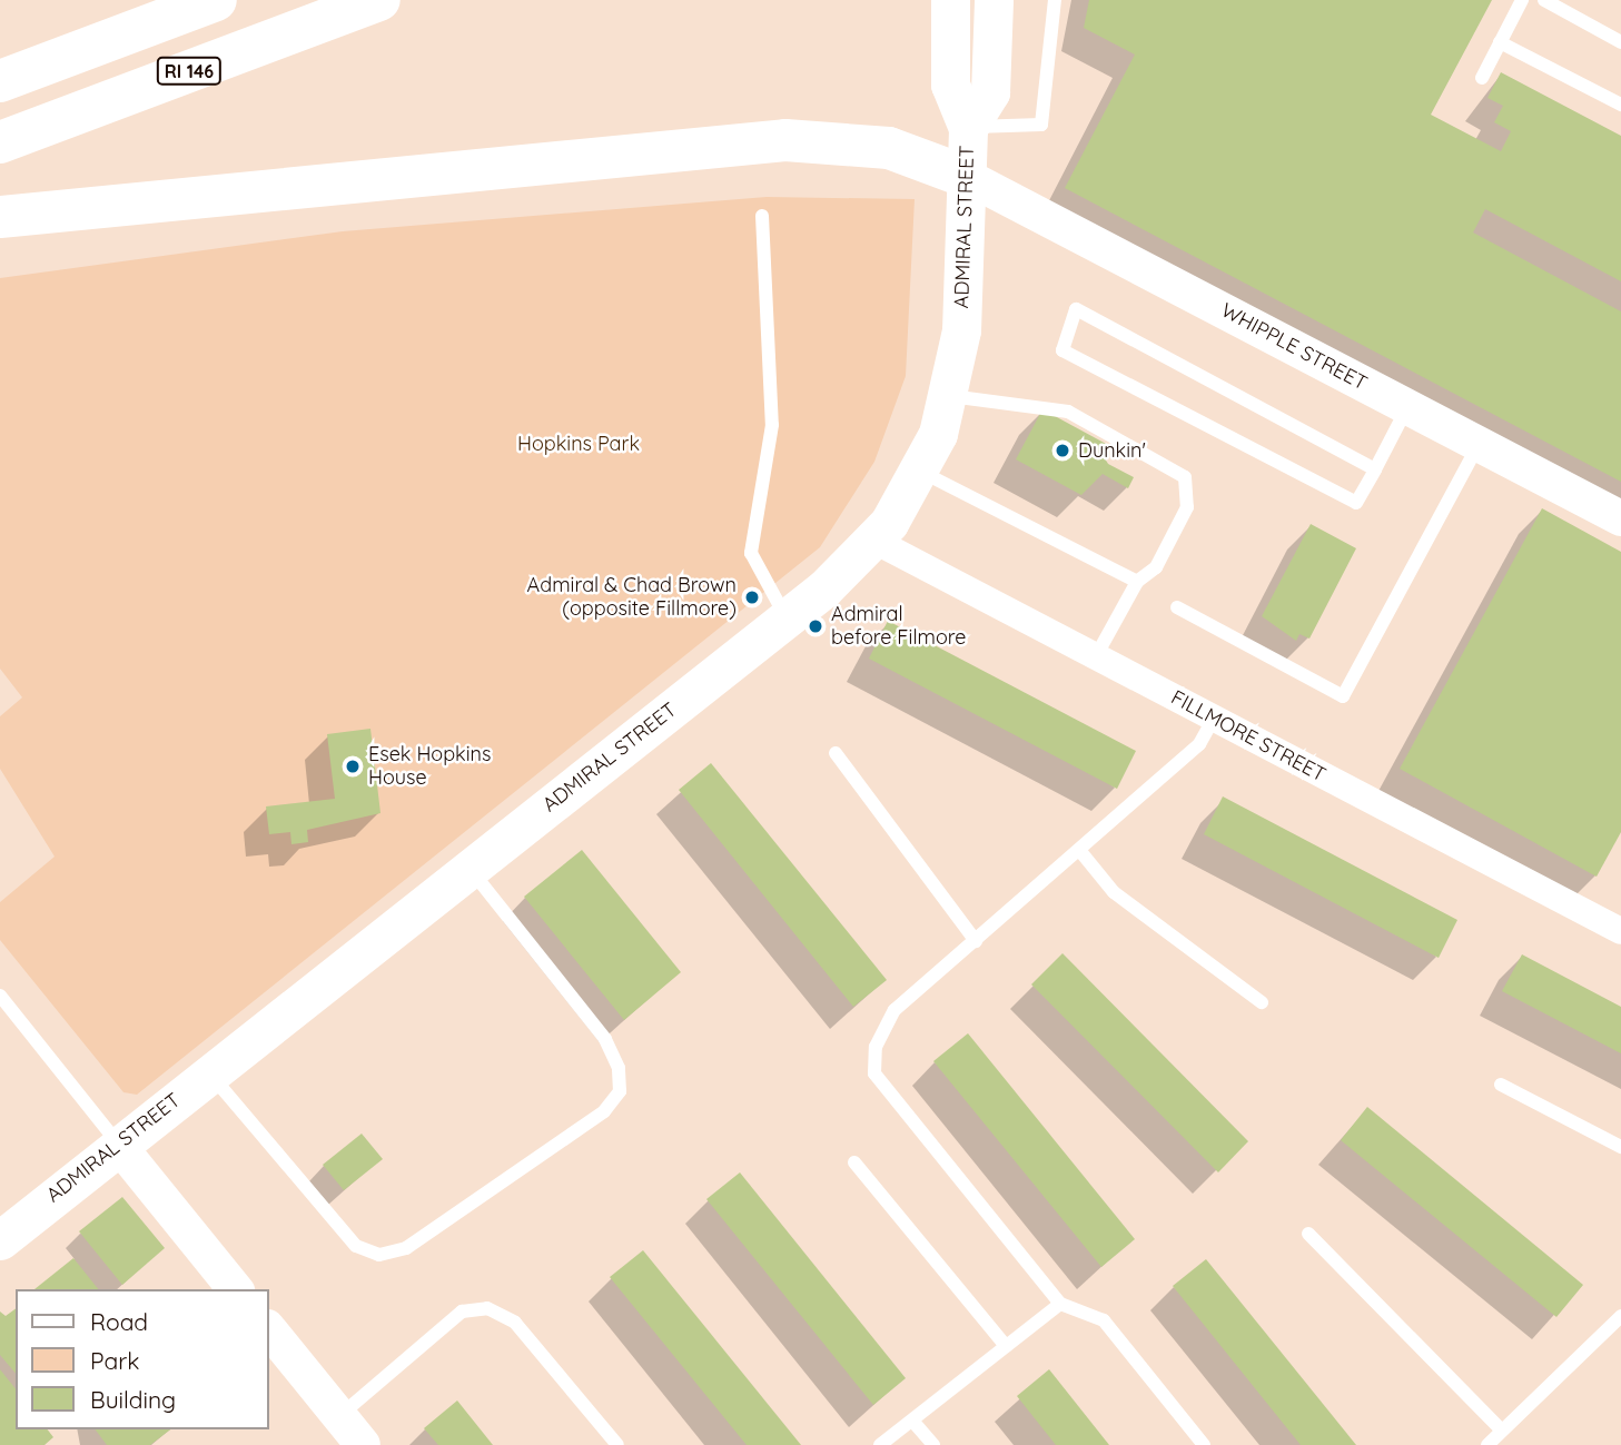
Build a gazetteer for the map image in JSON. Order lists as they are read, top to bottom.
{
  "streets": {
    "highway": ["RI 146"],
    "main road": ["ADMIRAL STREET"],
    "street": ["WHIPPLE STREET", "FILLMORE STREET"]
  },
  "crossings": [
    ["ADMIRAL STREET", "WHIPPLE STREET"],
    ["ADMIRAL STREET", "FILLMORE STREET"]
  ],
  "parks": ["Hopkins Park"],
  "places": [
    "Dunkin'",
    "Admiral & Chad Brown (opposite Fillmore)",
    "Admiral before Filmore",
    "Esek Hopkins House"
  ],
  "legend": ["Road", "Park", "Building"]
}
